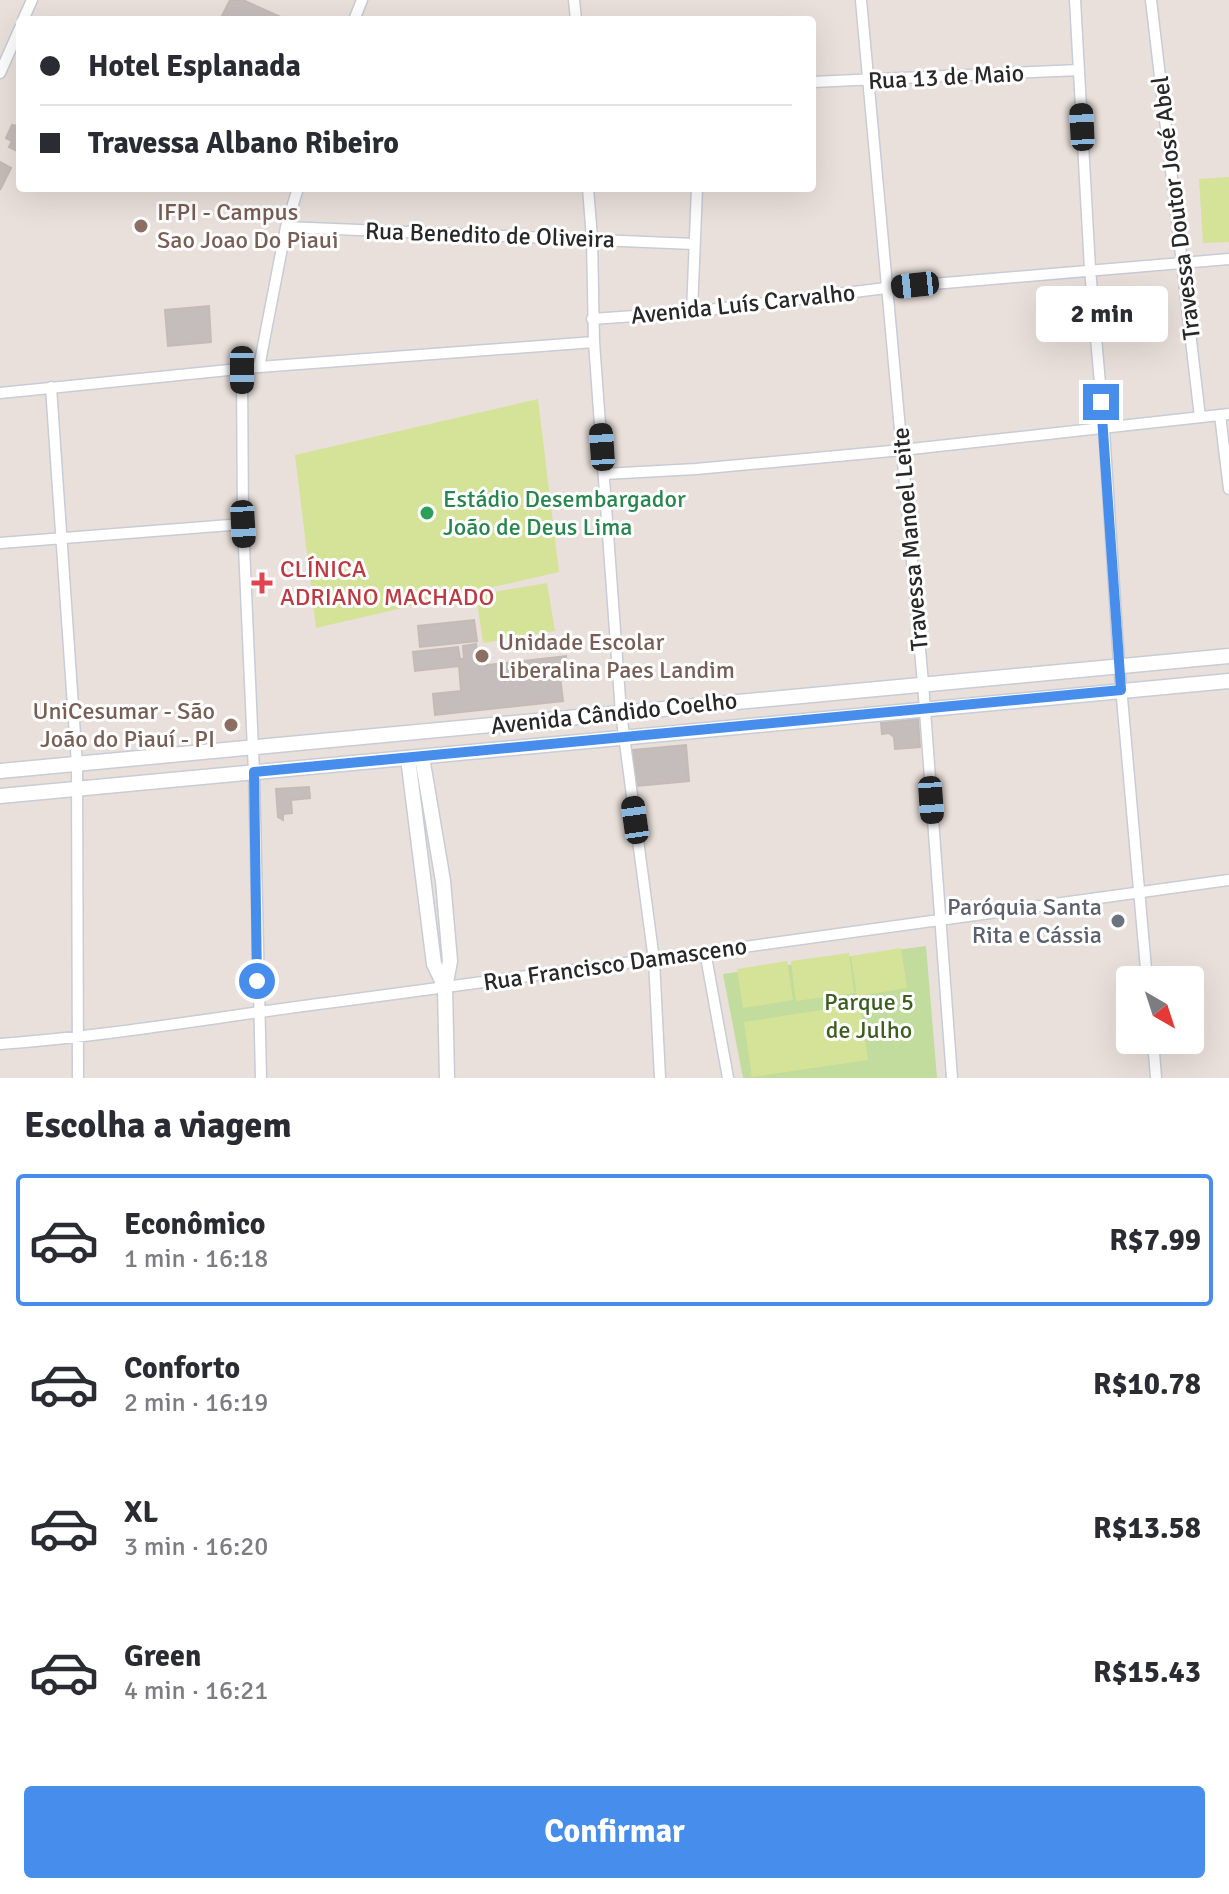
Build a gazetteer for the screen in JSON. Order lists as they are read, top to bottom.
{
  "streets": {
    "main road": ["Avenida Cândido Coelho"],
    "street": [
      "Rua 13 de Maio",
      "Travessa Doutor José Abel",
      "Rua Benedito de Oliveira",
      "Avenida Luís Carvalho",
      "Travessa Manoel Leite",
      "Rua Francisco Damasceno"
    ]
  },
  "crossings": [
    ["Rua 13 de Maio", "Travessa Manoel Leite"],
    ["Travessa Doutor José Abel", "Avenida Luís Carvalho"],
    ["Avenida Luís Carvalho", "Travessa Manoel Leite"],
    ["Travessa Manoel Leite", "Avenida Cândido Coelho"],
    ["Travessa Manoel Leite", "Rua Francisco Damasceno"]
  ],
  "parks": ["Parque 5 de Julho"],
  "places": {
    "other": [
      "IFPI - Campus Sao Joao Do Piaui",
      "Estádio Desembargador João de Deus Lima",
      "Unidade Escolar Liberalina Paes Landim",
      "UniCesumar - São João do Piauí - PI",
      "Paróquia Santa Rita e Cássia"
    ],
    "health": ["CLÍNICA ADRIANO MACHADO"]
  },
  "north": "bottom right",
  "page": {
    "banner": ["Hotel Esplanada", "Travessa Albano Ribeiro"],
    "bubble": "2 min",
    "heading": "Escolha a viagem",
    "list": [
      {
        "name": "Econômico",
        "note": "1 min · 16:18",
        "value": "R$7.99"
      },
      {
        "name": "Conforto",
        "note": "2 min · 16:19",
        "value": "R$10.78"
      },
      {
        "name": "XL",
        "note": "3 min · 16:20",
        "value": "R$13.58"
      },
      {
        "name": "Green",
        "note": "4 min · 16:21",
        "value": "R$15.43"
      }
    ],
    "buttons": "Confirmar"
  }
}
